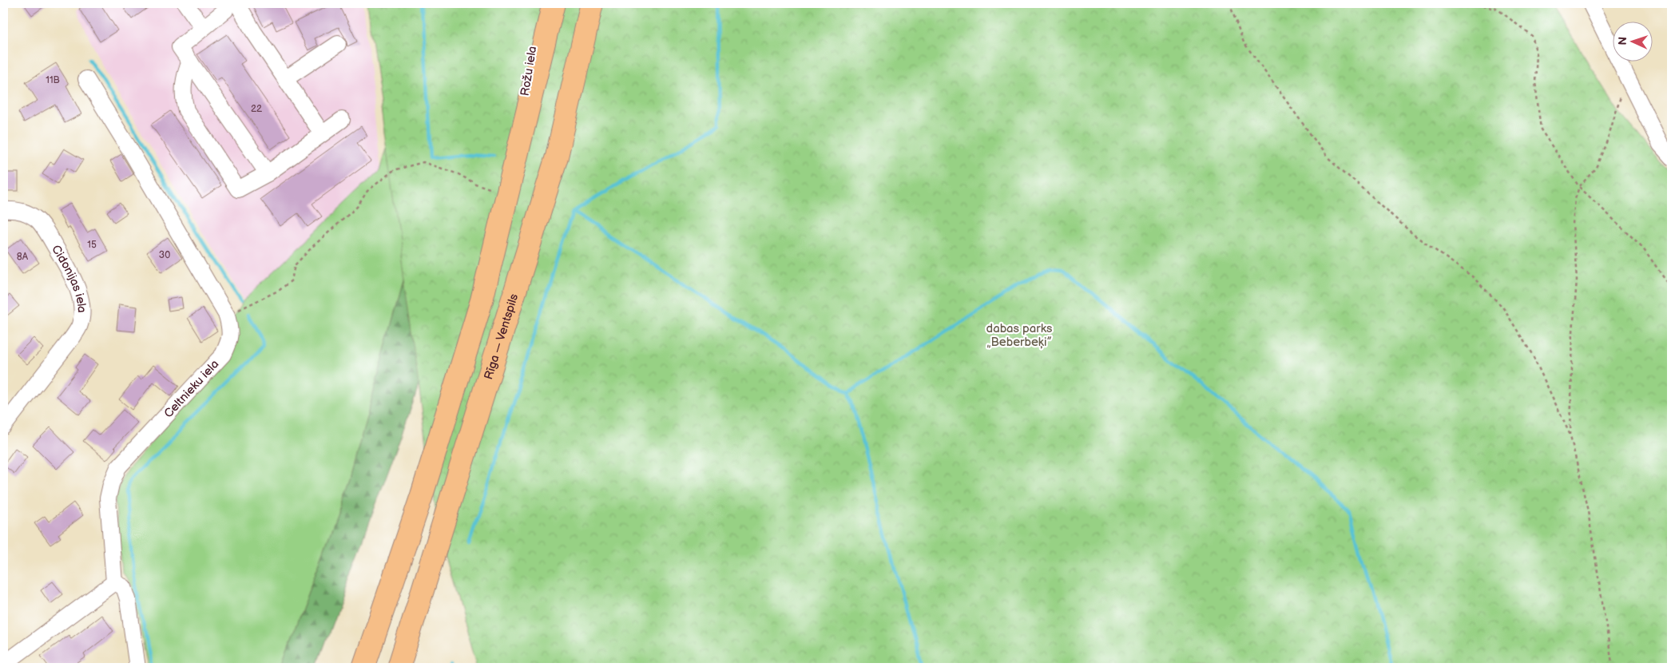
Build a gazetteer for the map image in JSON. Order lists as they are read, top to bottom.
{
  "streets": {
    "highway": ["Rīga — Ventspils"],
    "street": ["Rožu iela", "Cidonijas iela", "Celtnieku iela"]
  },
  "parks": ["dabas parks „Beberbeķi”"],
  "house_numbers": [
    "11B",
    "22",
    "15",
    "30",
    "8A"
  ],
  "north": "left"
}
